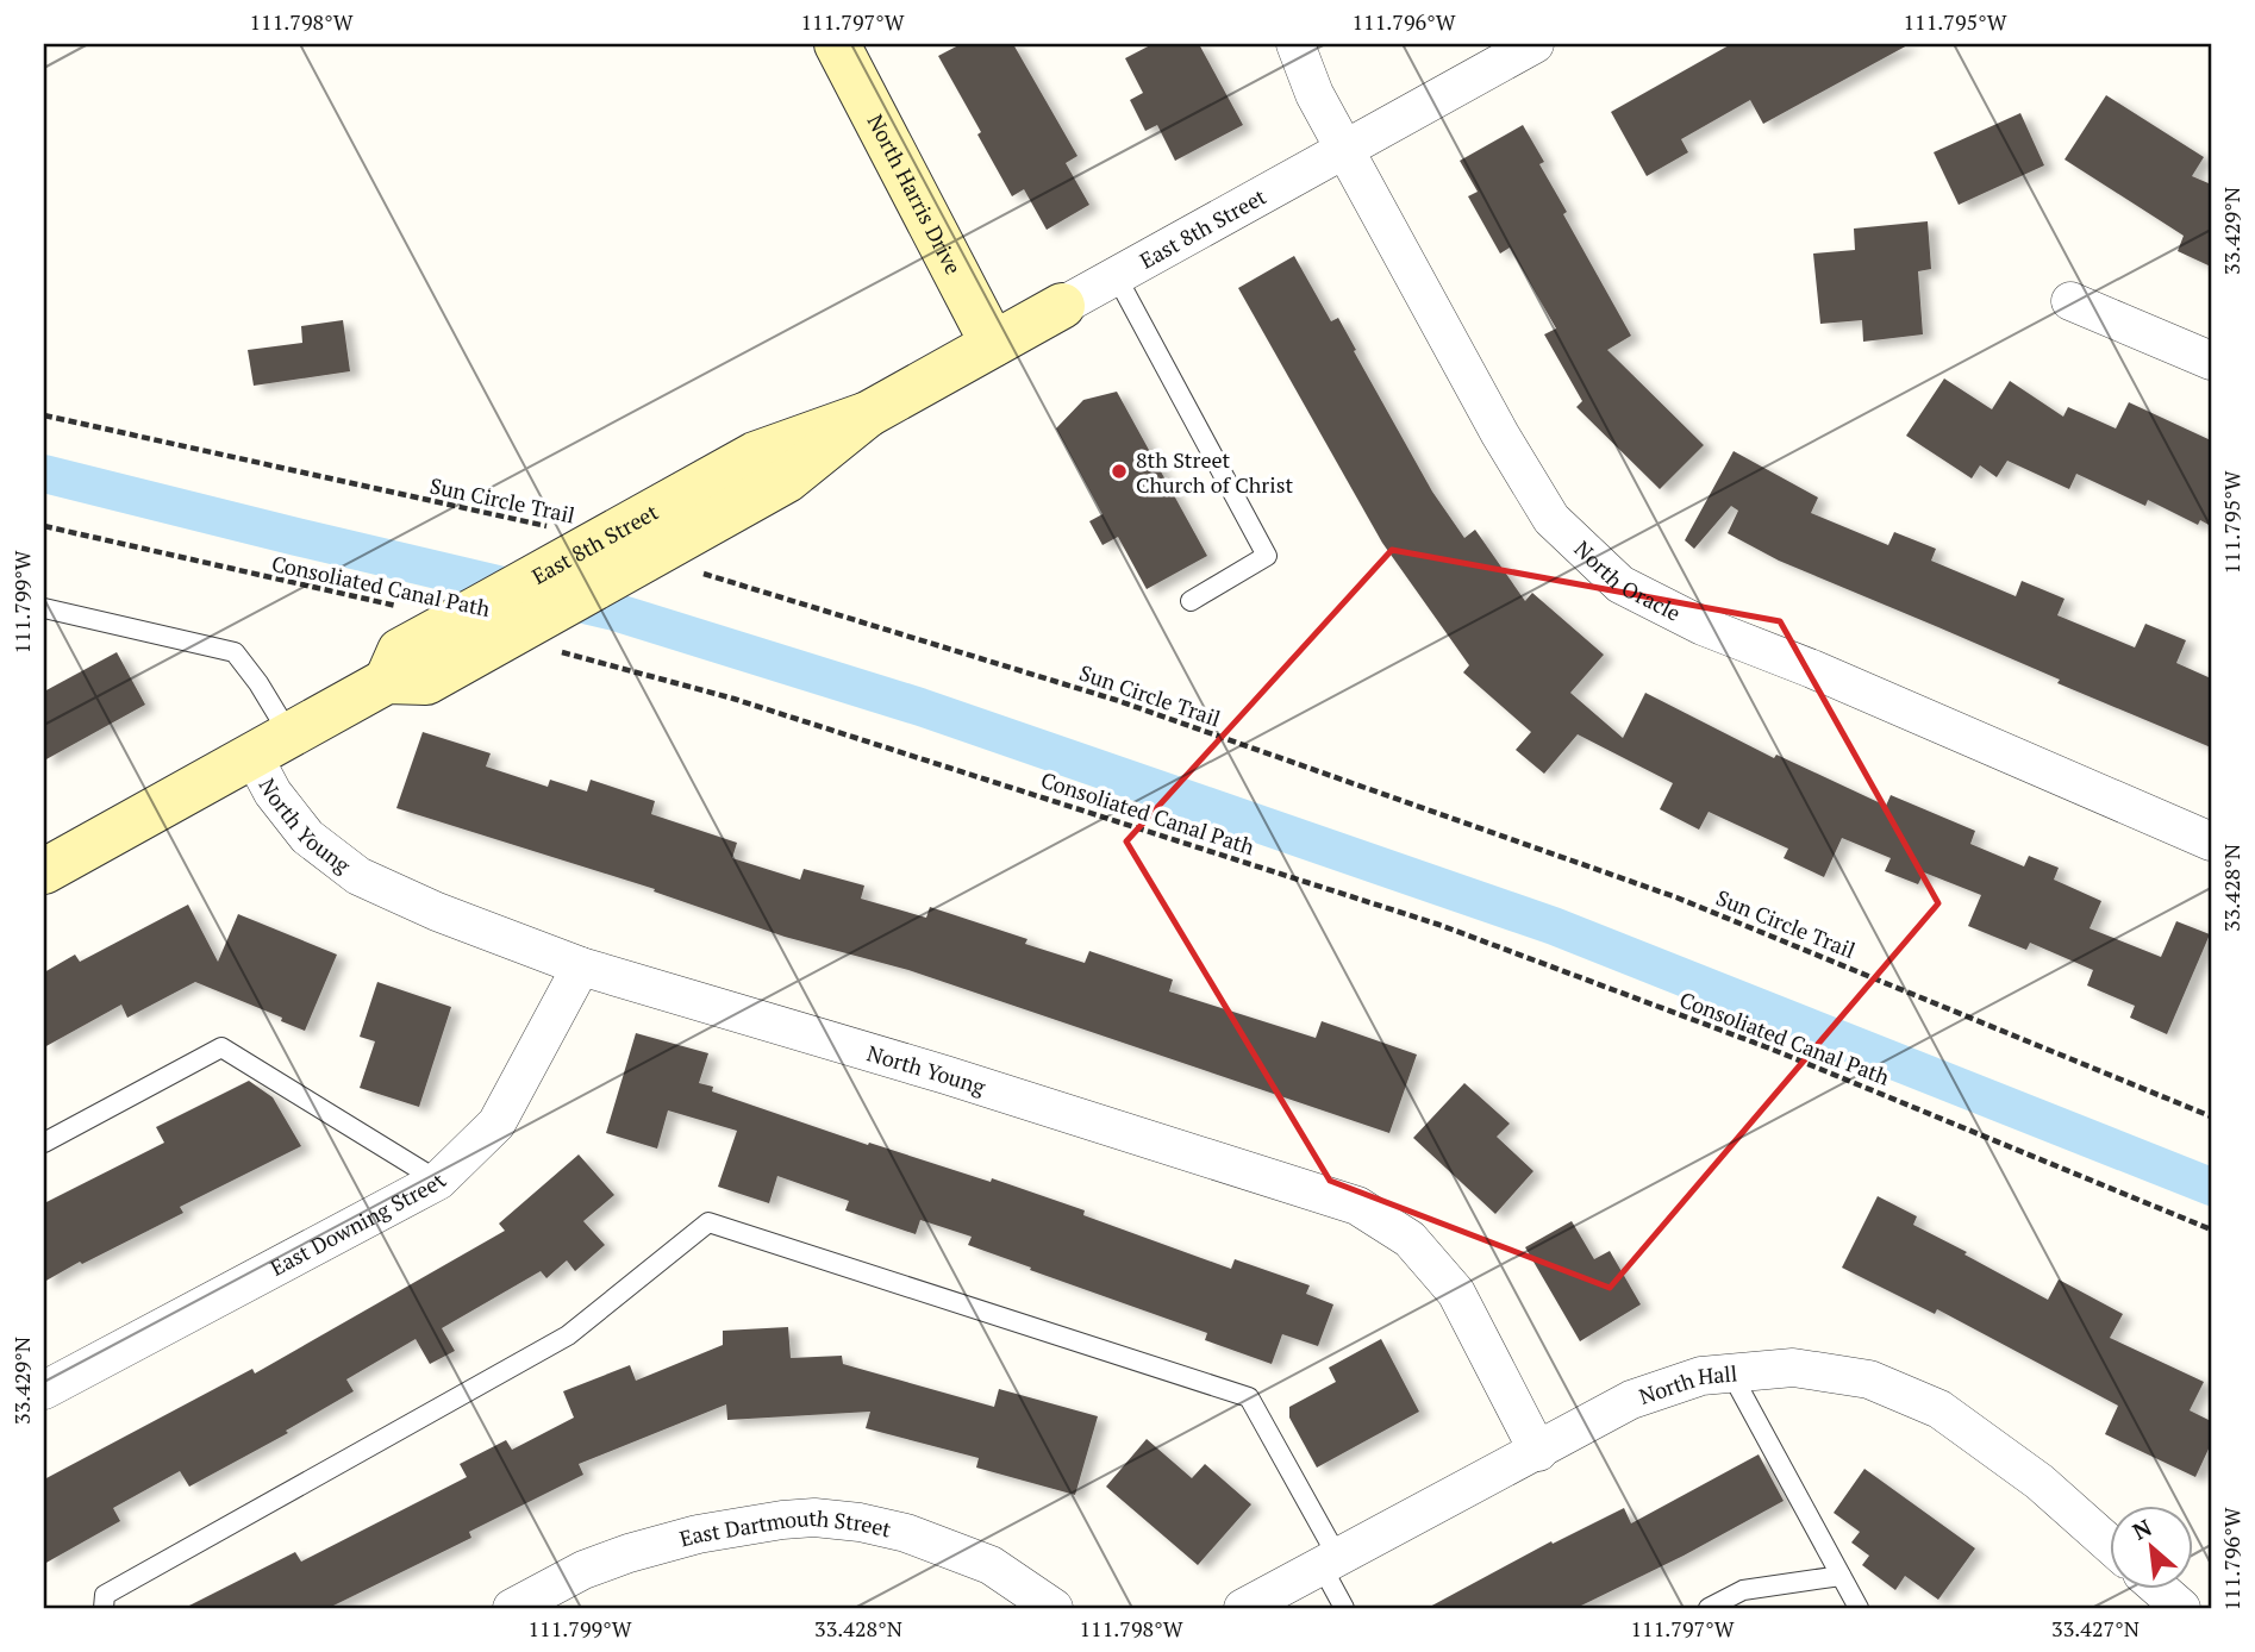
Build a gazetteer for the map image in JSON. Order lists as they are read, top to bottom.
{
  "streets": {
    "street": [
      "North Harris Drive",
      "East 8th Street",
      "North Oracle",
      "North Young",
      "East Downing Street",
      "North Hall",
      "East Dartmouth Street"
    ],
    "path": ["Sun Circle Trail", "Consoliated Canal Path"]
  },
  "crossings": [
    ["North Harris Drive", "East 8th Street"],
    ["East 8th Street", "Sun Circle Trail"],
    ["East 8th Street", "North Oracle"],
    ["East 8th Street", "Consoliated Canal Path"],
    ["East 8th Street", "North Young"],
    ["North Young", "East Downing Street"],
    ["North Young", "North Hall"]
  ],
  "places": ["8th Street Church of Christ"],
  "north": "top left",
  "coordinates": [
    "111.798°W",
    "111.797°W",
    "111.796°W",
    "111.795°W",
    "33.429°N",
    "111.799°W",
    "33.428°N",
    "33.427°N"
  ]
}
